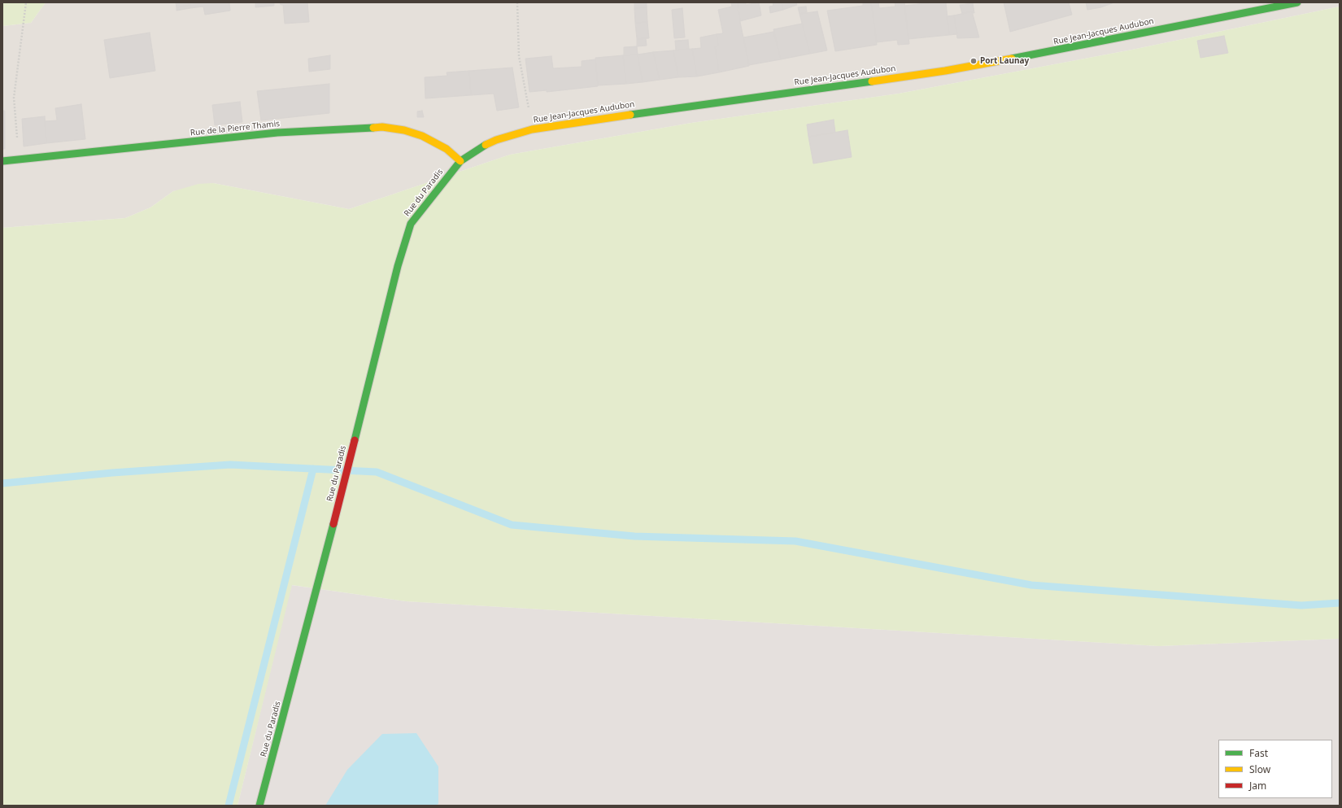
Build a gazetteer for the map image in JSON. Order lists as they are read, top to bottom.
{
  "streets": {
    "main road": ["Rue Jean-Jacques Audubon", "Rue de la Pierre Thamis", "Rue du Paradis"]
  },
  "crossings": [
    ["Rue Jean-Jacques Audubon", "Rue de la Pierre Thamis"],
    ["Rue Jean-Jacques Audubon", "Rue du Paradis"],
    ["Rue de la Pierre Thamis", "Rue du Paradis"]
  ],
  "places": ["Port Launay"],
  "legend": ["Fast", "Slow", "Jam"]
}
